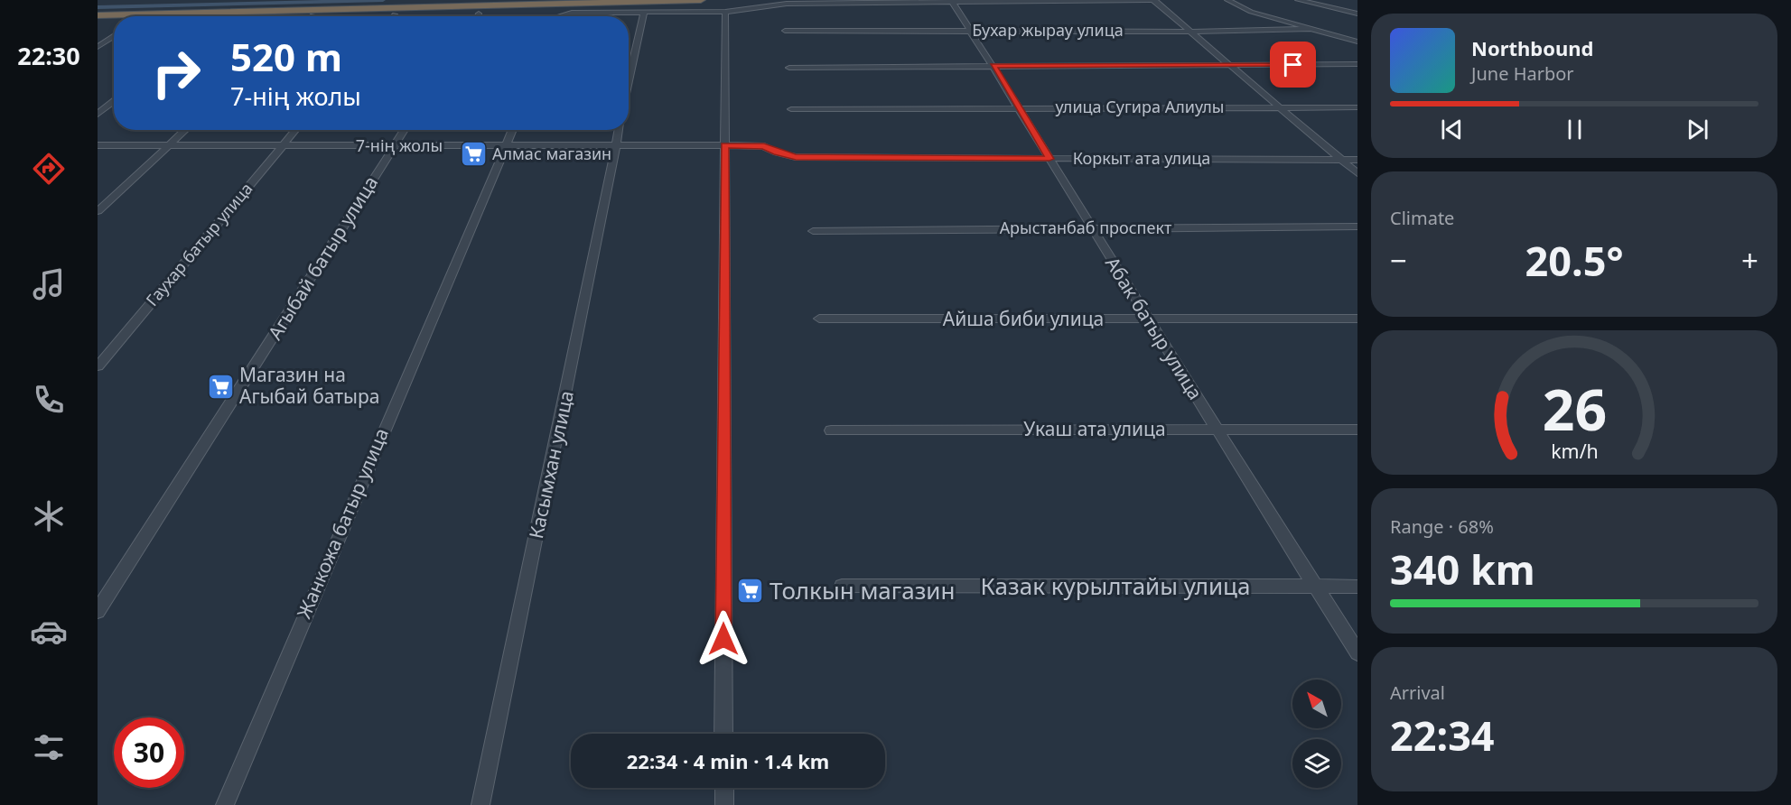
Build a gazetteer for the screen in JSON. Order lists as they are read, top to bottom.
{
  "streets": {
    "street": [
      "Бухар жырау улица",
      "улица Сугира Алиулы",
      "7-нің жолы",
      "Коркыт ата улица",
      "Арыстанбаб проспект",
      "Гаухар батыр улица",
      "Агыбай батыр улица",
      "Айша биби улица",
      "Абак батыр улица",
      "Укаш ата улица",
      "Касымхан улица",
      "Жанкожа батыр улица",
      "Казак курылтайы улица"
    ]
  },
  "crossings": [
    ["Бухар жырау улица", "Абак батыр улица"],
    ["улица Сугира Алиулы", "Абак батыр улица"],
    ["7-нің жолы", "Коркыт ата улица"],
    ["7-нің жолы", "Гаухар батыр улица"],
    ["7-нің жолы", "Агыбай батыр улица"],
    ["7-нің жолы", "Касымхан улица"],
    ["7-нің жолы", "Жанкожа батыр улица"],
    ["Коркыт ата улица", "Абак батыр улица"],
    ["Арыстанбаб проспект", "Абак батыр улица"],
    ["Айша биби улица", "Абак батыр улица"],
    ["Абак батыр улица", "Укаш ата улица"],
    ["Абак батыр улица", "Казак курылтайы улица"]
  ],
  "places": {
    "supermarket": ["Алмас магазин", "Магазин на Агыбай батыра", "Толкын магазин"]
  },
  "north": "top left",
  "page": {
    "tabs": "22:30",
    "turn": ["520 m", "7-нің жолы"],
    "song": ["Northbound", "June Harbor"],
    "tile": [
      "Climate",
      ["Range · 68%", "340 km"],
      ["Arrival", "22:34"]
    ],
    "heat": ["−", "20.5°", "+"],
    "limit": "30",
    "trip": "22:34 · 4 min · 1.4 km",
    "gauge": ["26", "km/h"]
  }
}
